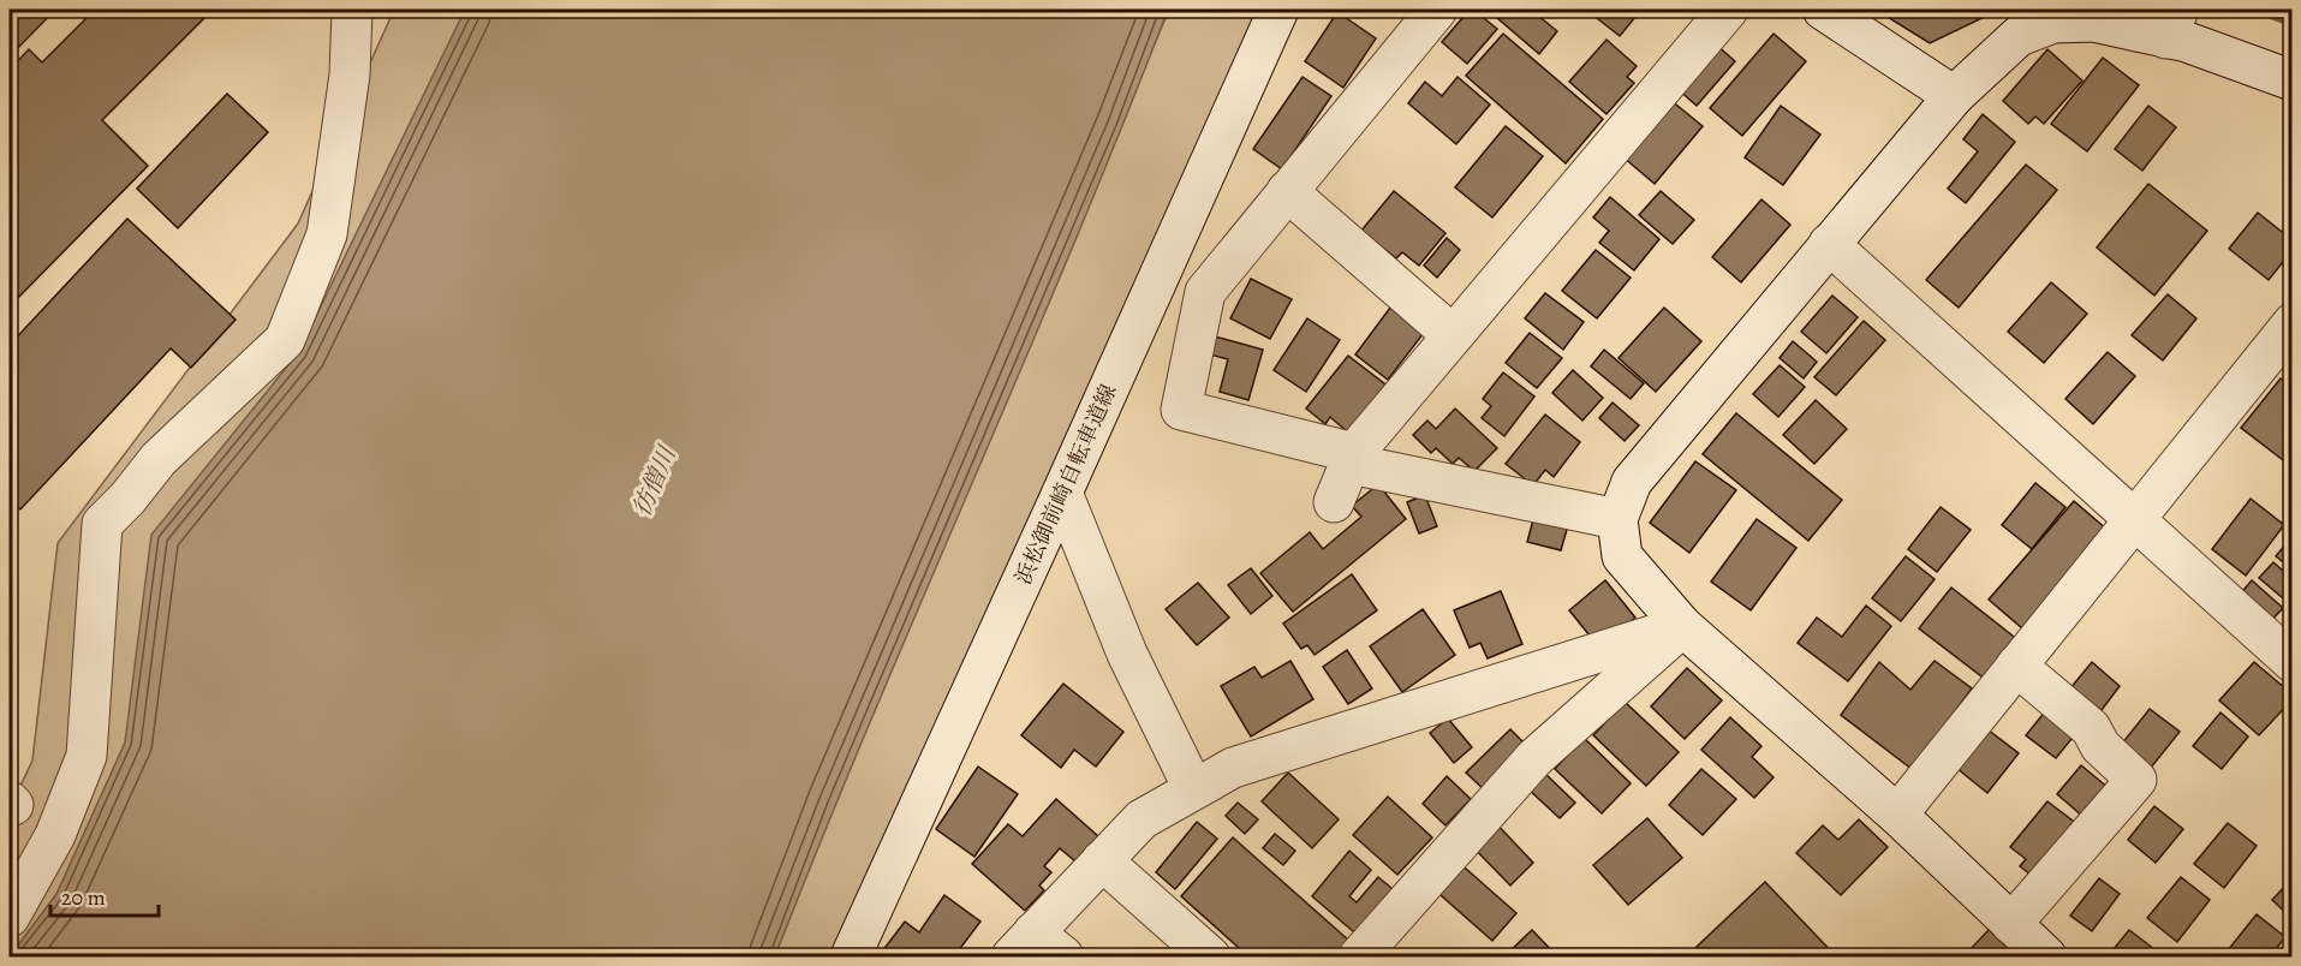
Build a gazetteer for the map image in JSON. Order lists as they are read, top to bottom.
{
  "streets": {
    "street": ["浜松御前崎自転車道線"]
  },
  "water": ["彷僧川"],
  "scale_bar": "20 m"
}
